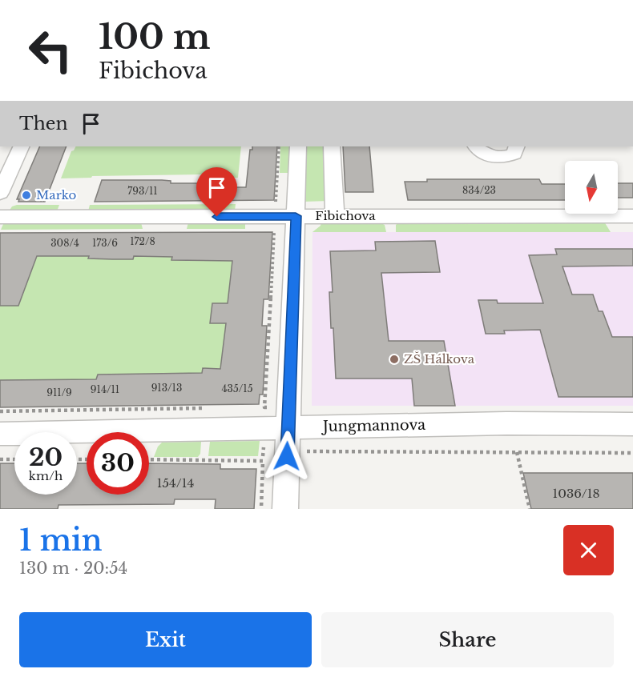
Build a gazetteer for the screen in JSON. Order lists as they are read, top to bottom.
{
  "streets": {
    "street": ["Fibichova", "Jungmannova"]
  },
  "places": ["Marko", "ZŠ Hálkova"],
  "house_numbers": [
    "834/23",
    "793/11",
    "172/8",
    "308/4",
    "173/6",
    "913/13",
    "435/15",
    "914/11",
    "911/9",
    "154/14",
    "1036/18"
  ],
  "north": "bottom",
  "page": {
    "turn": ["100 m", "Fibichova"],
    "then": "Then",
    "speed": "20 km/h",
    "limit": "30",
    "heading": ["1 min", "130 m · 20:54"],
    "buttons": ["Exit", "Share"]
  }
}
